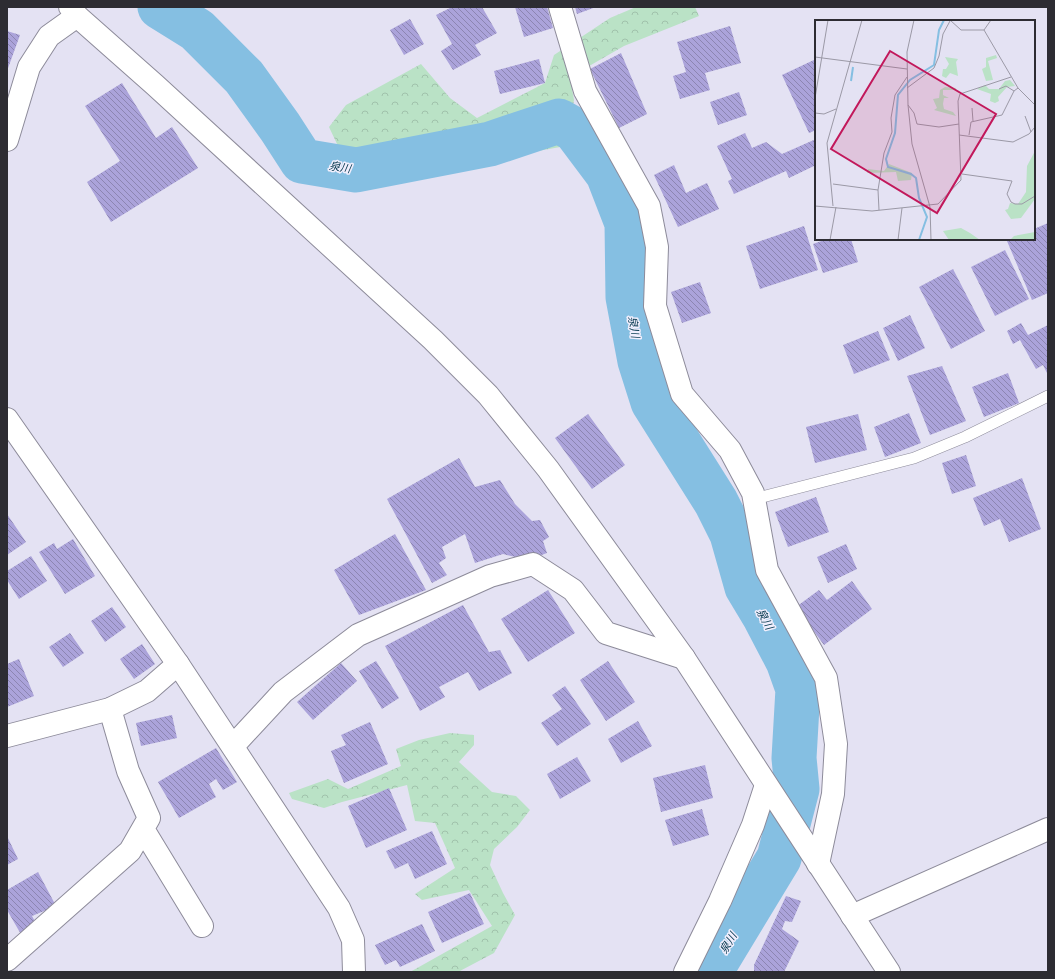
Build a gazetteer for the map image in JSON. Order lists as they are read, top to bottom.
{
  "water": ["泉川"]
}
